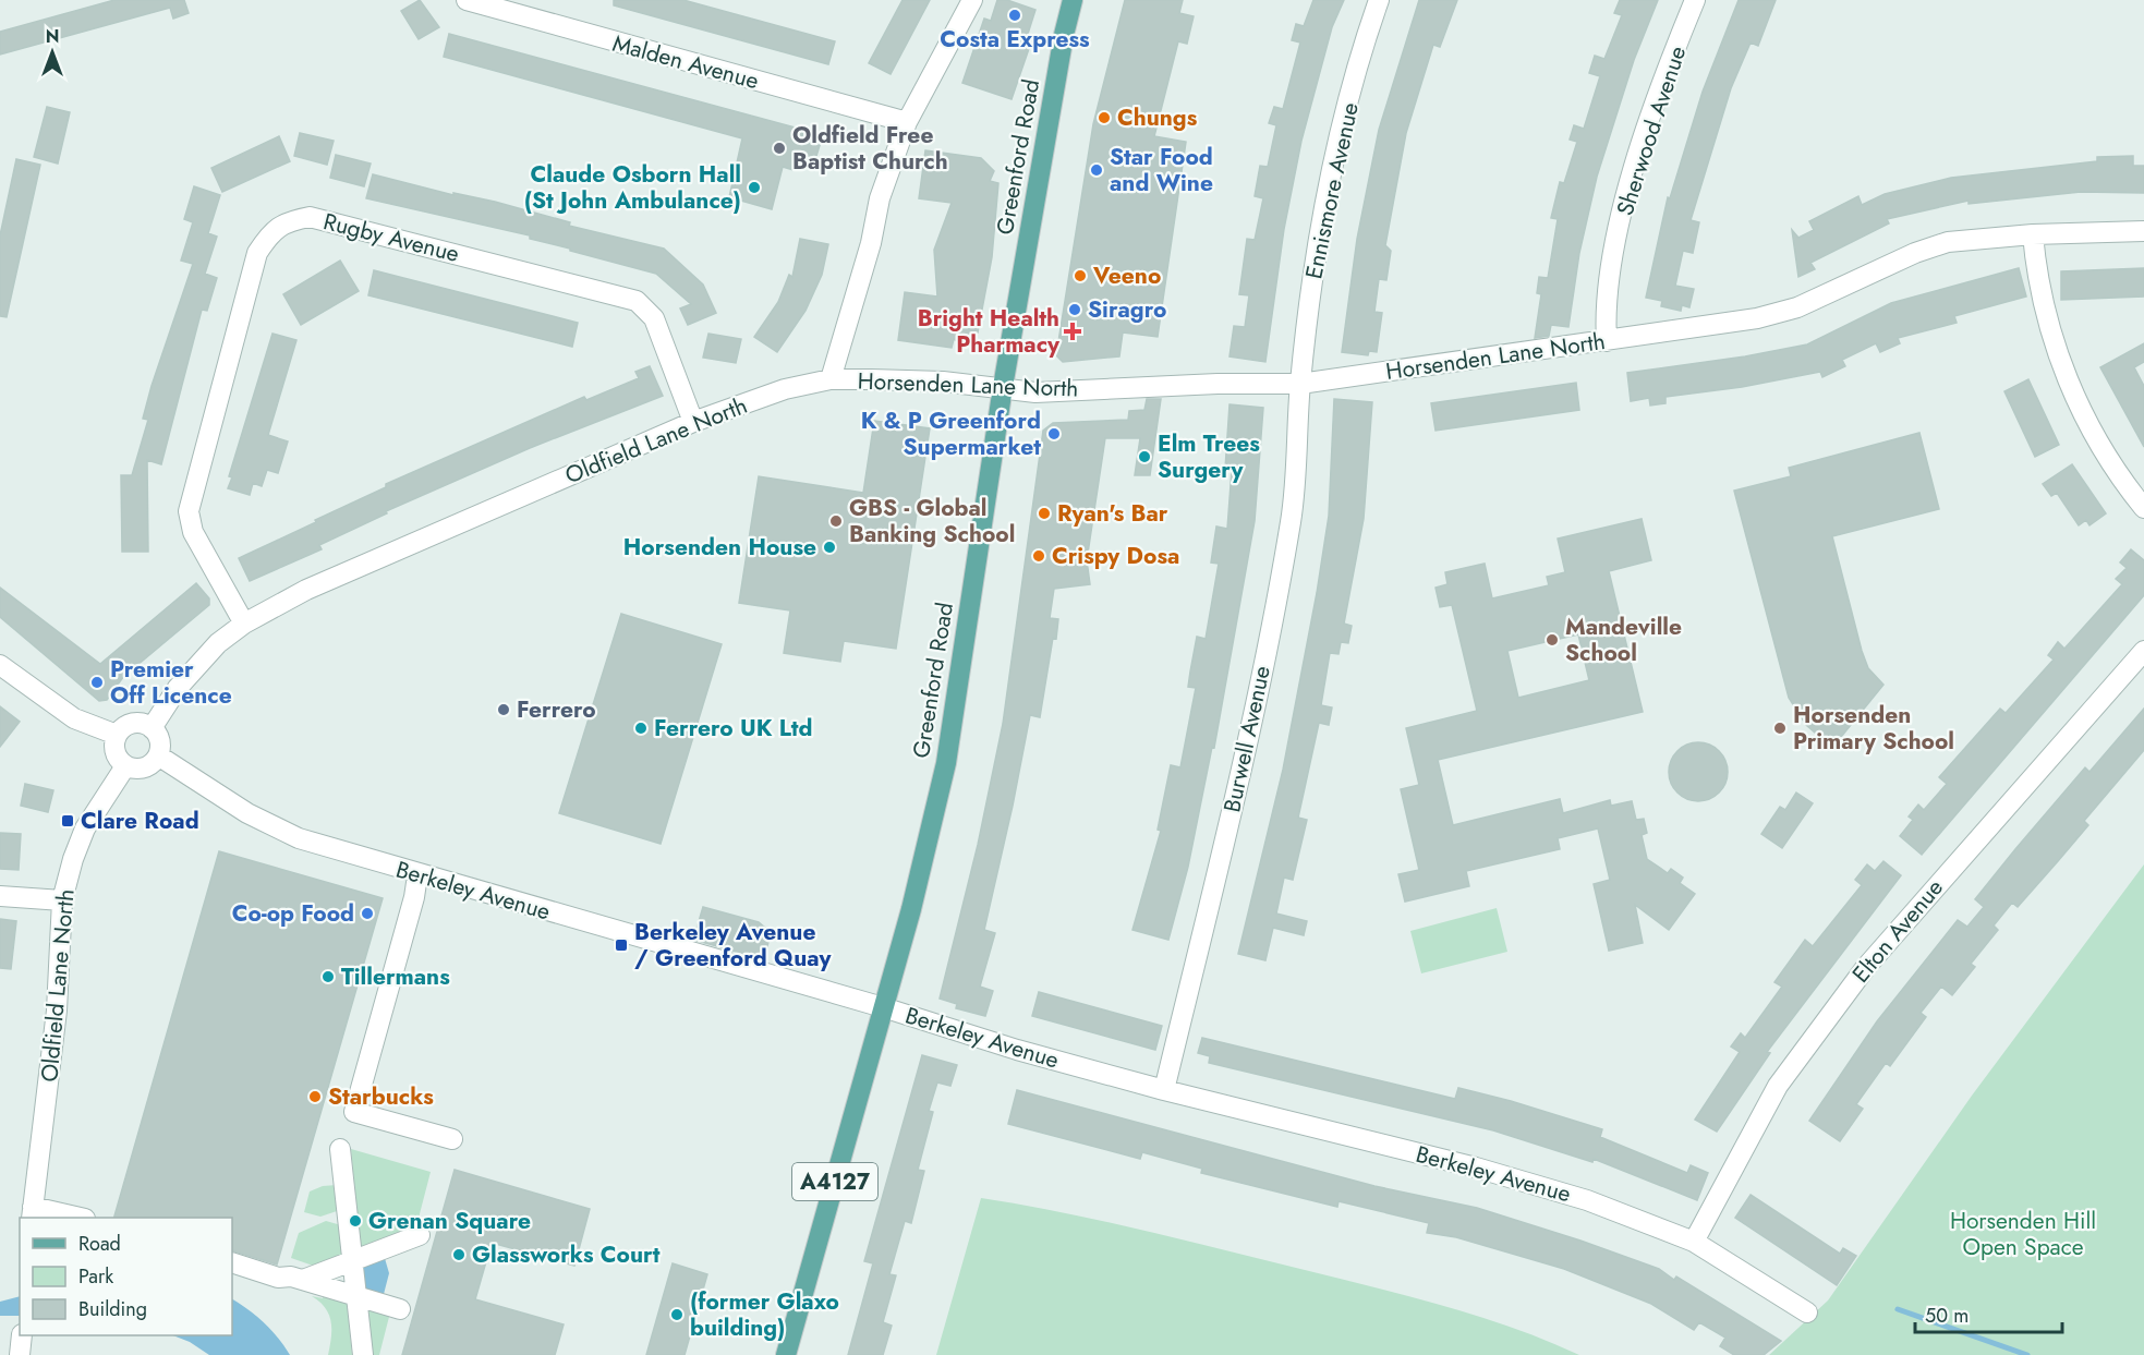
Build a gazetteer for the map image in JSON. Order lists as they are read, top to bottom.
{
  "streets": {
    "main road": ["Greenford Road", "A4127"],
    "street": [
      "Malden Avenue",
      "Sherwood Avenue",
      "Ennismore Avenue",
      "Rugby Avenue",
      "Horsenden Lane North",
      "Oldfield Lane North",
      "Burwell Avenue",
      "Berkeley Avenue",
      "Elton Avenue"
    ]
  },
  "crossings": [
    ["Sherwood Avenue", "Horsenden Lane North"],
    ["Greenford Road", "Horsenden Lane North"],
    ["Greenford Road", "Berkeley Avenue"],
    ["Ennismore Avenue", "Horsenden Lane North"],
    ["Ennismore Avenue", "Burwell Avenue"],
    ["Rugby Avenue", "Oldfield Lane North"],
    ["Horsenden Lane North", "Oldfield Lane North"],
    ["Horsenden Lane North", "Burwell Avenue"],
    ["Oldfield Lane North", "Berkeley Avenue"],
    ["Burwell Avenue", "Berkeley Avenue"],
    ["Berkeley Avenue", "Elton Avenue"]
  ],
  "parks": ["Horsenden Hill Open Space"],
  "places": {
    "other": [
      "Costa Express",
      "Chungs",
      "Oldfield Free Baptist Church",
      "Star Food and Wine",
      "Claude Osborn Hall (St John Ambulance)",
      "Veeno",
      "Siragro",
      "K & P Greenford Supermarket",
      "Elm Trees Surgery",
      "Ryan's Bar",
      "GBS - Global Banking School",
      "Horsenden House",
      "Crispy Dosa",
      "Mandeville School",
      "Premier Off Licence",
      "Ferrero",
      "Ferrero UK Ltd",
      "Horsenden Primary School",
      "Co-op Food",
      "Tillermans",
      "Starbucks",
      "Grenan Square",
      "Glassworks Court",
      "(former Glaxo building)"
    ],
    "health": ["Bright Health Pharmacy"],
    "transit": ["Clare Road", "Berkeley Avenue / Greenford Quay"]
  },
  "legend": ["Road", "Park", "Building"],
  "scale_bar": "50 m",
  "north": "top"
}
